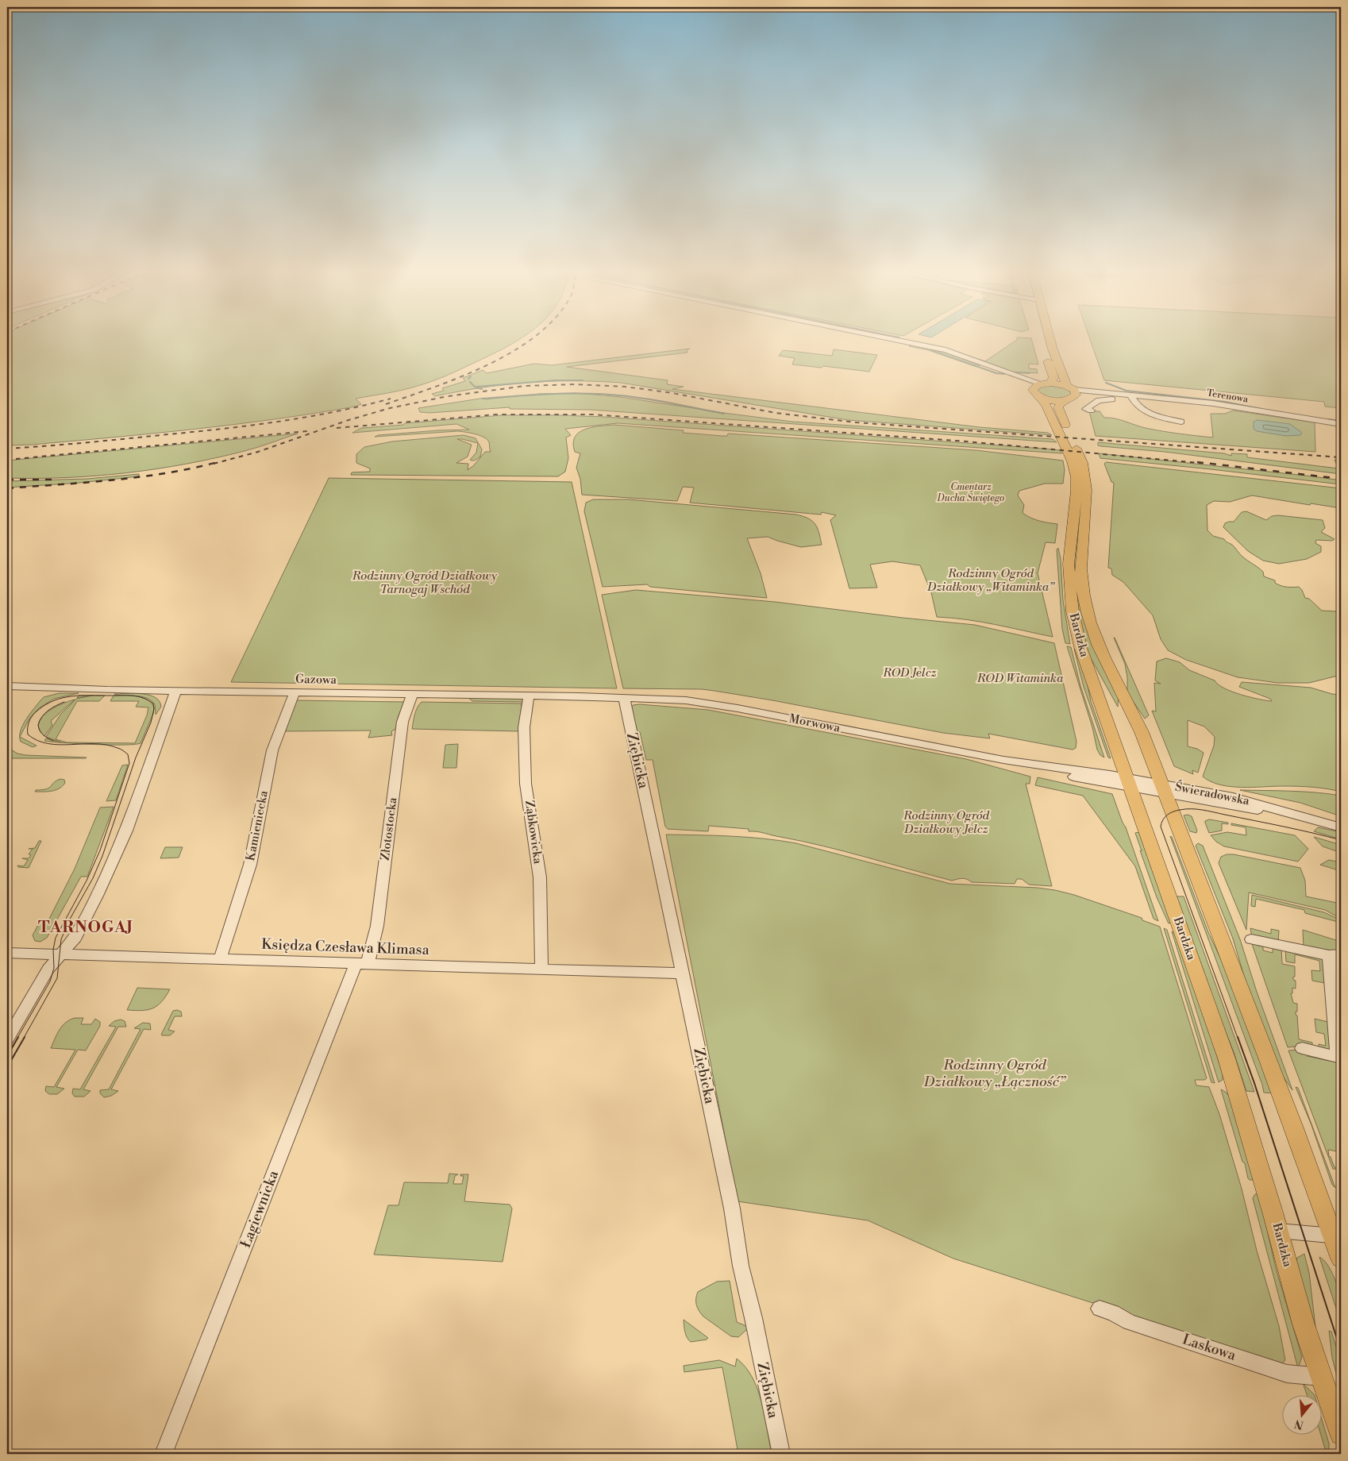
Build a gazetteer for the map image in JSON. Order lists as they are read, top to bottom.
{
  "streets": {
    "main road": ["Bardzka"],
    "street": [
      "Terenowa",
      "Gazowa",
      "Morwowa",
      "Ziębicka",
      "Świeradowska",
      "Kamieniecka",
      "Złotostocka",
      "Ząbkowicka",
      "Księdza Czesława Klimasa",
      "Łagiewnicka",
      "Laskowa"
    ]
  },
  "crossings": [
    ["Bardzka", "Morwowa"],
    ["Bardzka", "Świeradowska"],
    ["Bardzka", "Laskowa"],
    ["Gazowa", "Morwowa"],
    ["Gazowa", "Ziębicka"],
    ["Gazowa", "Kamieniecka"],
    ["Gazowa", "Złotostocka"],
    ["Gazowa", "Ząbkowicka"],
    ["Morwowa", "Ziębicka"],
    ["Morwowa", "Świeradowska"],
    ["Ziębicka", "Księdza Czesława Klimasa"],
    ["Kamieniecka", "Księdza Czesława Klimasa"],
    ["Złotostocka", "Księdza Czesława Klimasa"],
    ["Złotostocka", "Łagiewnicka"],
    ["Ząbkowicka", "Księdza Czesława Klimasa"],
    ["Księdza Czesława Klimasa", "Łagiewnicka"]
  ],
  "districts": ["TARNOGAJ"],
  "parks": [
    "Cmentarz Ducha Świętego",
    "Rodzinny Ogród Działkowy „Witaminka”",
    "Rodzinny Ogród Działkowy Tarnogaj Wschód",
    "ROD Jelcz",
    "ROD Witaminka",
    "Rodzinny Ogród Działkowy Jelcz",
    "Rodzinny Ogród Działkowy „Łączność”"
  ],
  "north": "bottom"
}
